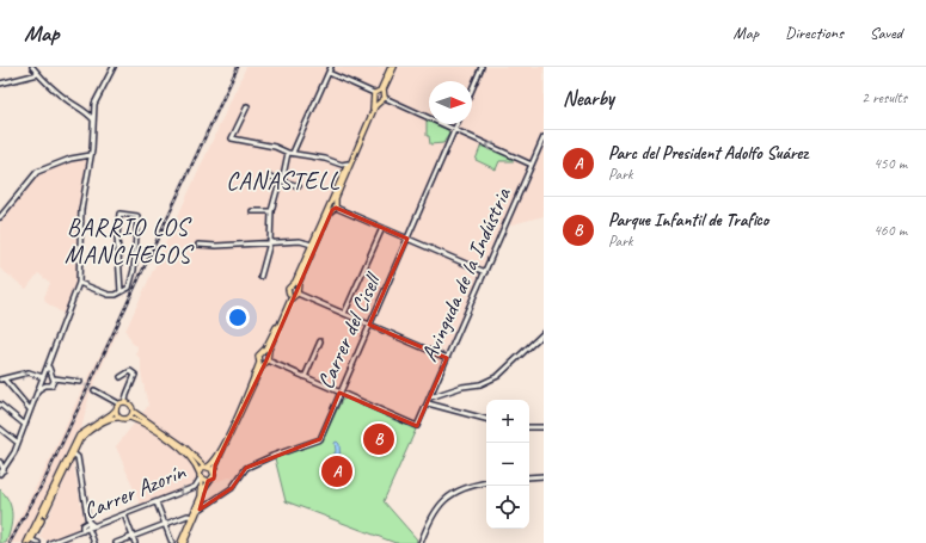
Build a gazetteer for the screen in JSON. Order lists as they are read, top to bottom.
{
  "streets": {
    "street": ["Avinguda de la Indústria", "Carrer del Cisell", "Carrer Azorín"]
  },
  "crossings": [
    ["Avinguda de la Indústria", "Carrer del Cisell"]
  ],
  "districts": ["CANASTELL", "BARRIO LOS MANCHEGOS"],
  "north": "right",
  "page": {
    "header": "Map",
    "nav": ["Map", "Directions", "Saved"],
    "heading": ["Nearby", "2 results"],
    "list": [
      {
        "mark": "A",
        "name": "Parc del President Adolfo Suárez",
        "note": "Park",
        "value": "450 m"
      },
      {
        "mark": "B",
        "name": "Parque Infantil de Trafico",
        "note": "Park",
        "value": "460 m"
      }
    ],
    "map_buttons": ["+", "−"],
    "pins": ["B", "A"]
  }
}
